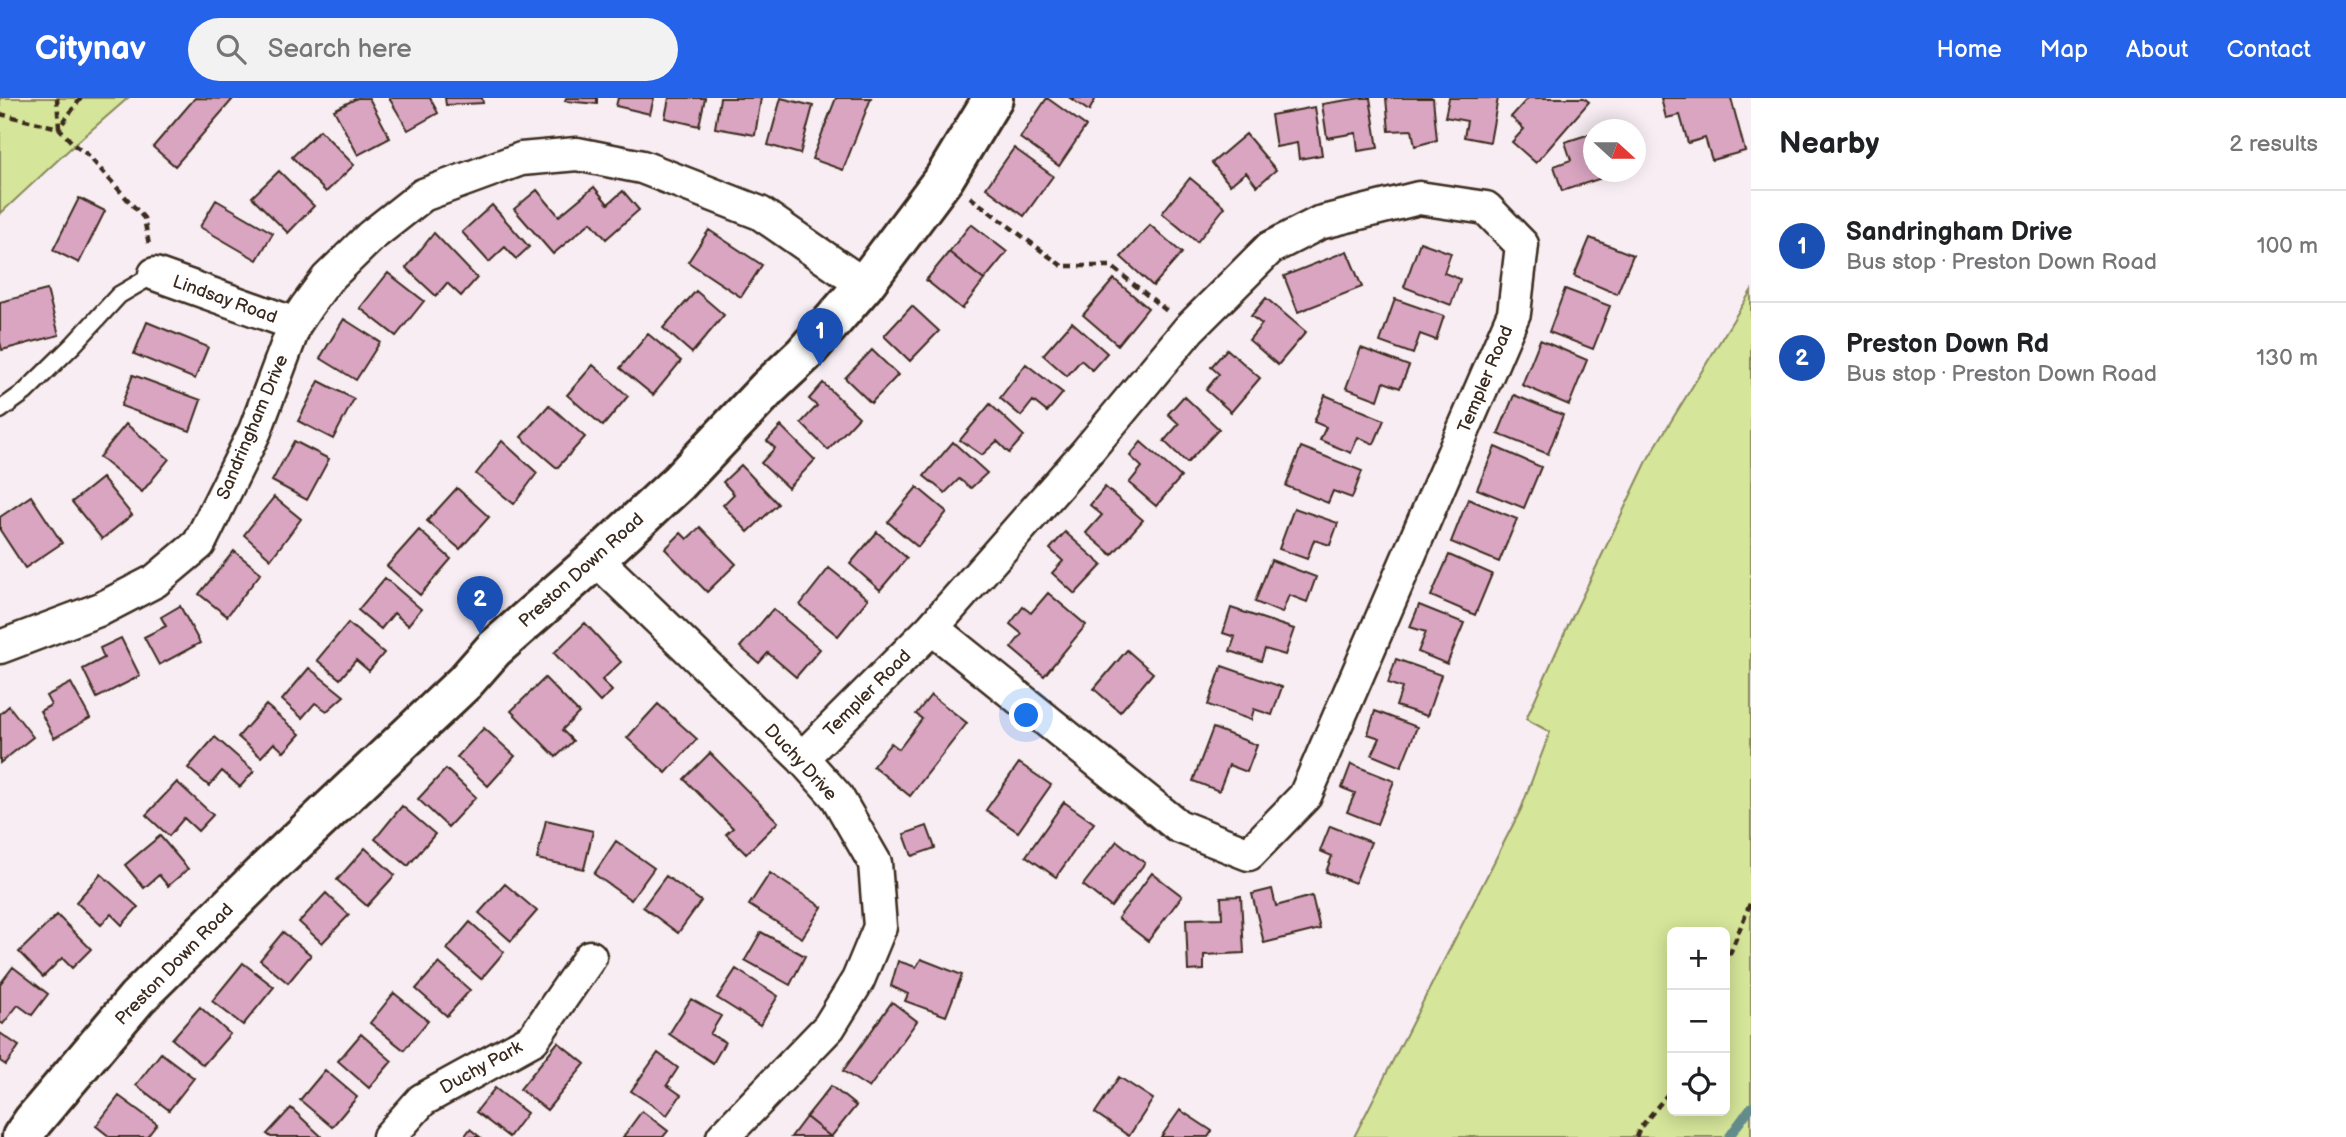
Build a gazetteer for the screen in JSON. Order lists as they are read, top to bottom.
{
  "streets": {
    "street": [
      "Lindsay Road",
      "Templer Road",
      "Sandringham Drive",
      "Preston Down Road",
      "Duchy Drive",
      "Duchy Park"
    ]
  },
  "crossings": [
    ["Lindsay Road", "Sandringham Drive"],
    ["Templer Road", "Duchy Drive"],
    ["Sandringham Drive", "Preston Down Road"],
    ["Preston Down Road", "Duchy Drive"]
  ],
  "north": "right",
  "page": {
    "header": "Citynav",
    "search": "Search here",
    "nav": [
      "Home",
      "Map",
      "About",
      "Contact"
    ],
    "heading": ["Nearby", "2 results"],
    "list": [
      {
        "mark": "1",
        "name": "Sandringham Drive",
        "note": "Bus stop · Preston Down Road",
        "value": "100 m"
      },
      {
        "mark": "2",
        "name": "Preston Down Rd",
        "note": "Bus stop · Preston Down Road",
        "value": "130 m"
      }
    ],
    "pins": ["1", "2"],
    "map_buttons": ["+", "−"]
  }
}
